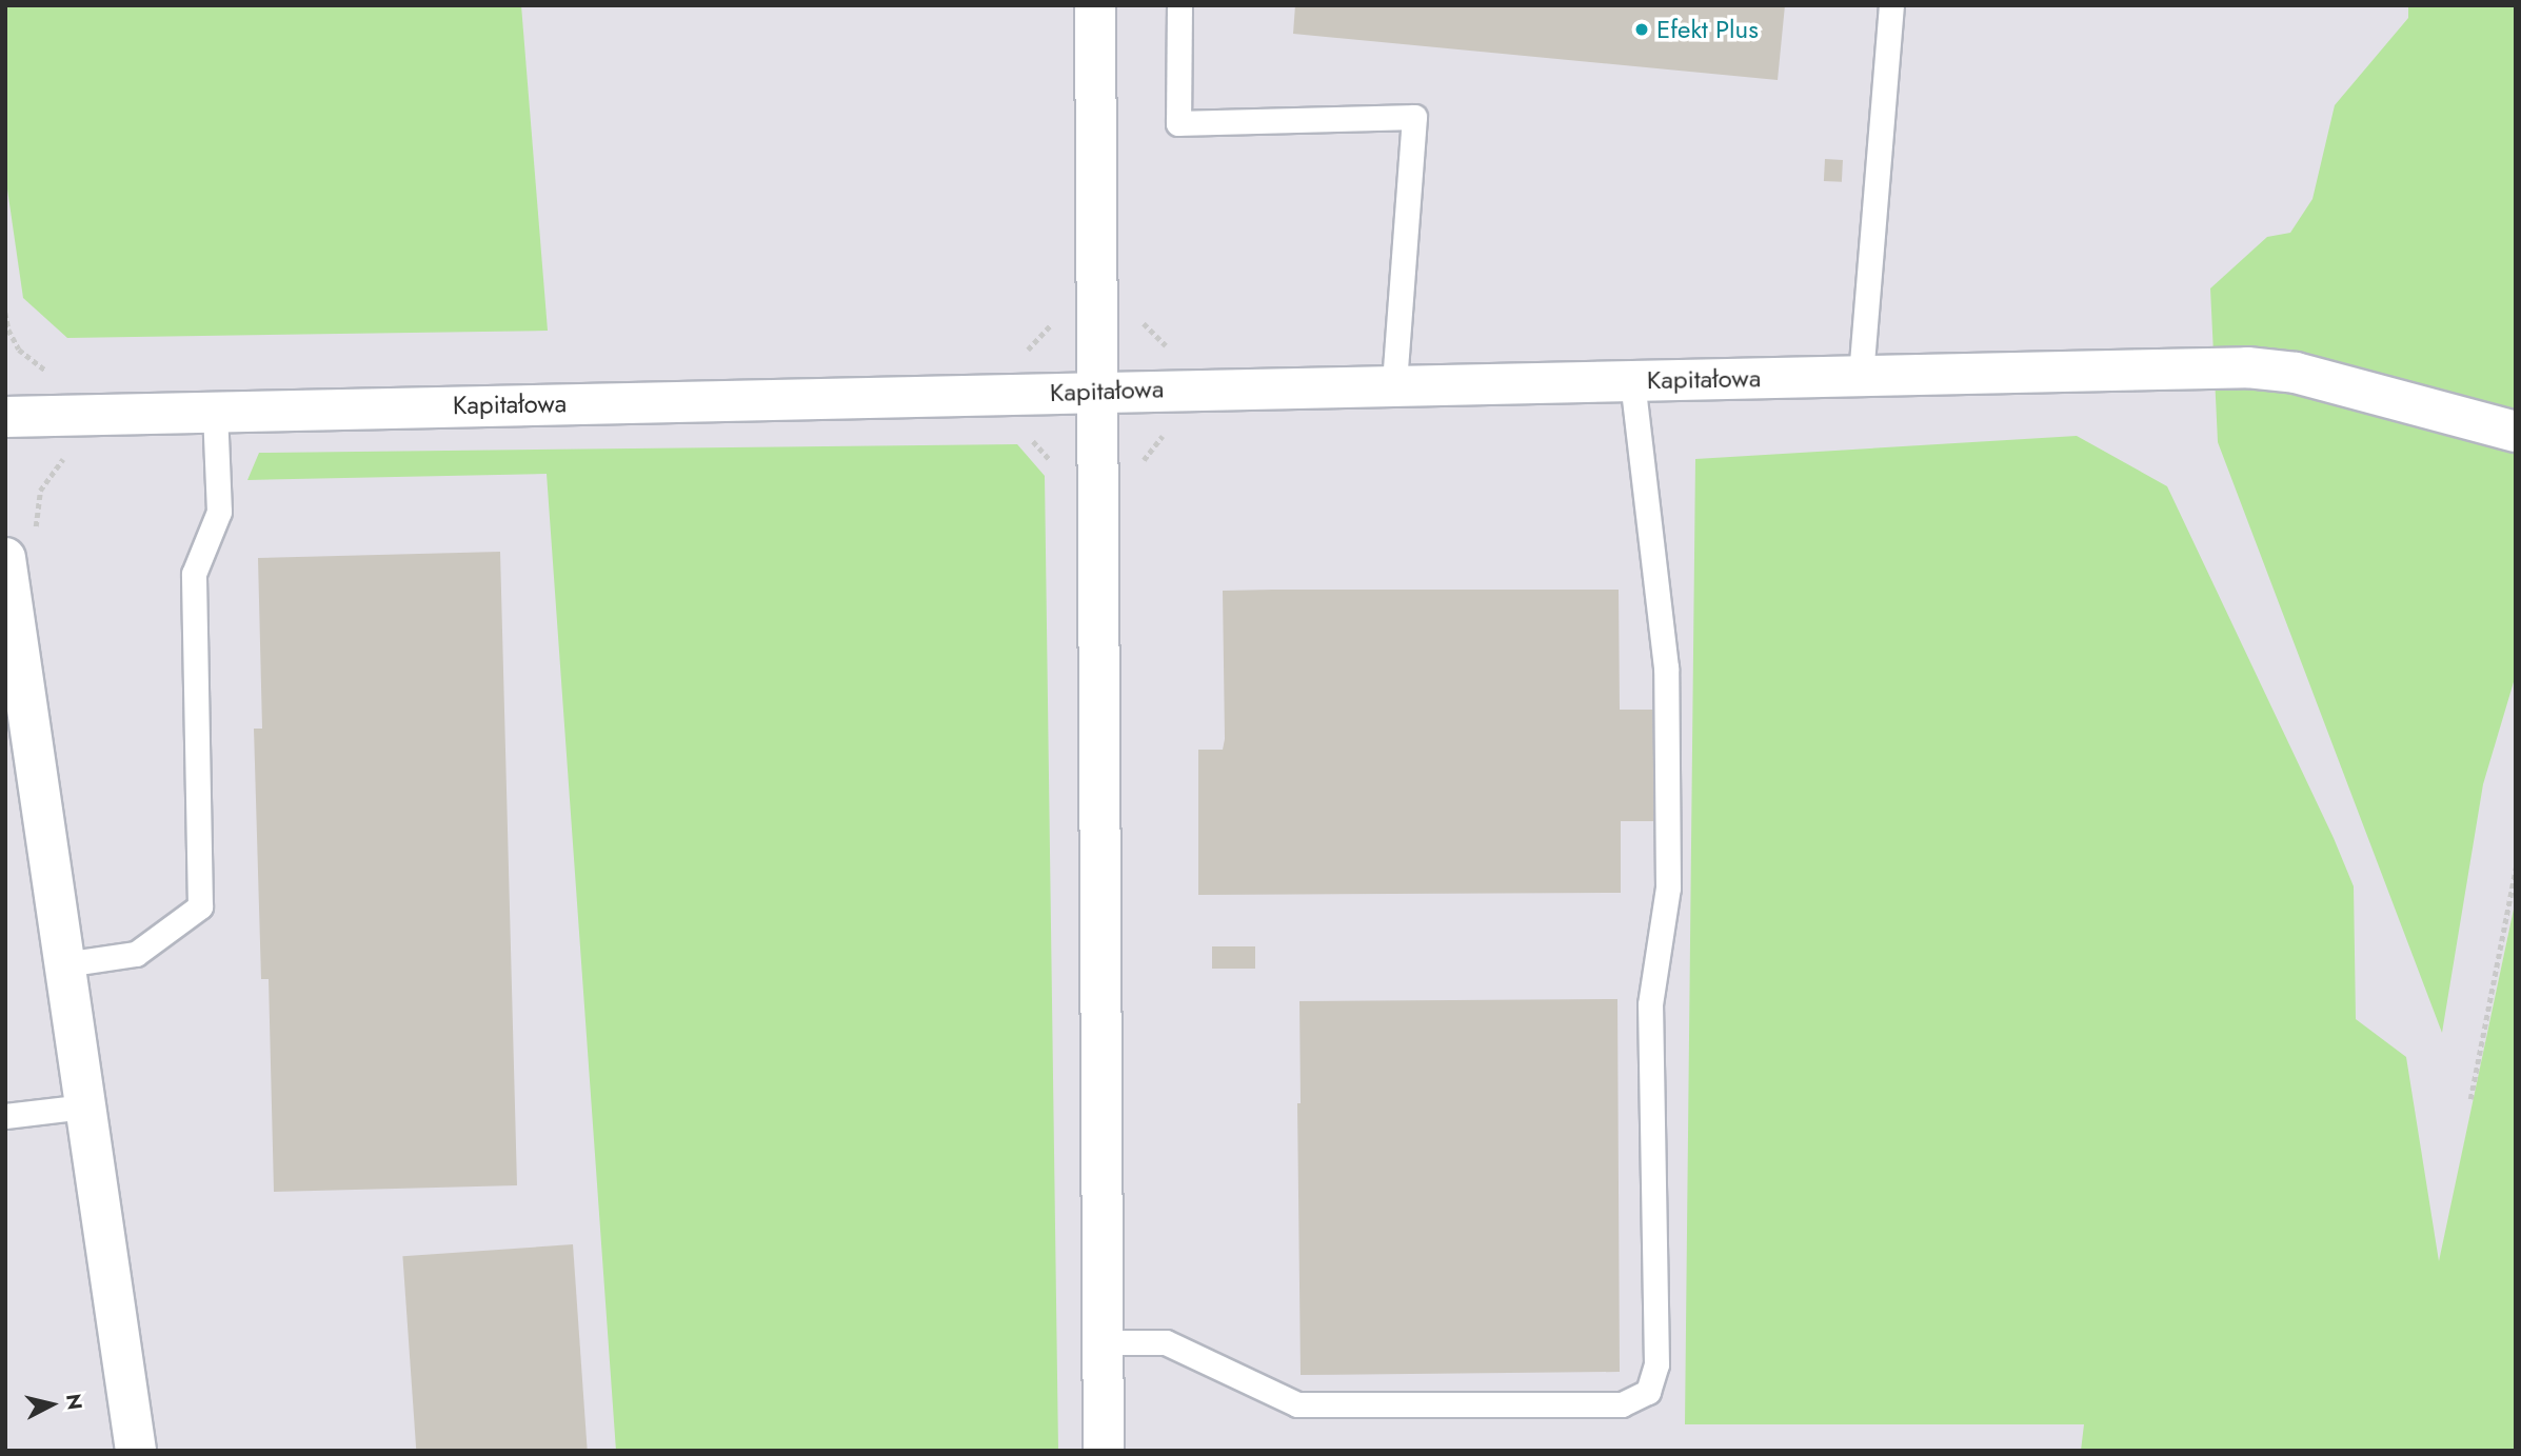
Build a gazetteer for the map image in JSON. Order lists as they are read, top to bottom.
{
  "streets": {
    "street": ["Kapitałowa"]
  },
  "places": ["Efekt Plus"],
  "north": "right"
}
